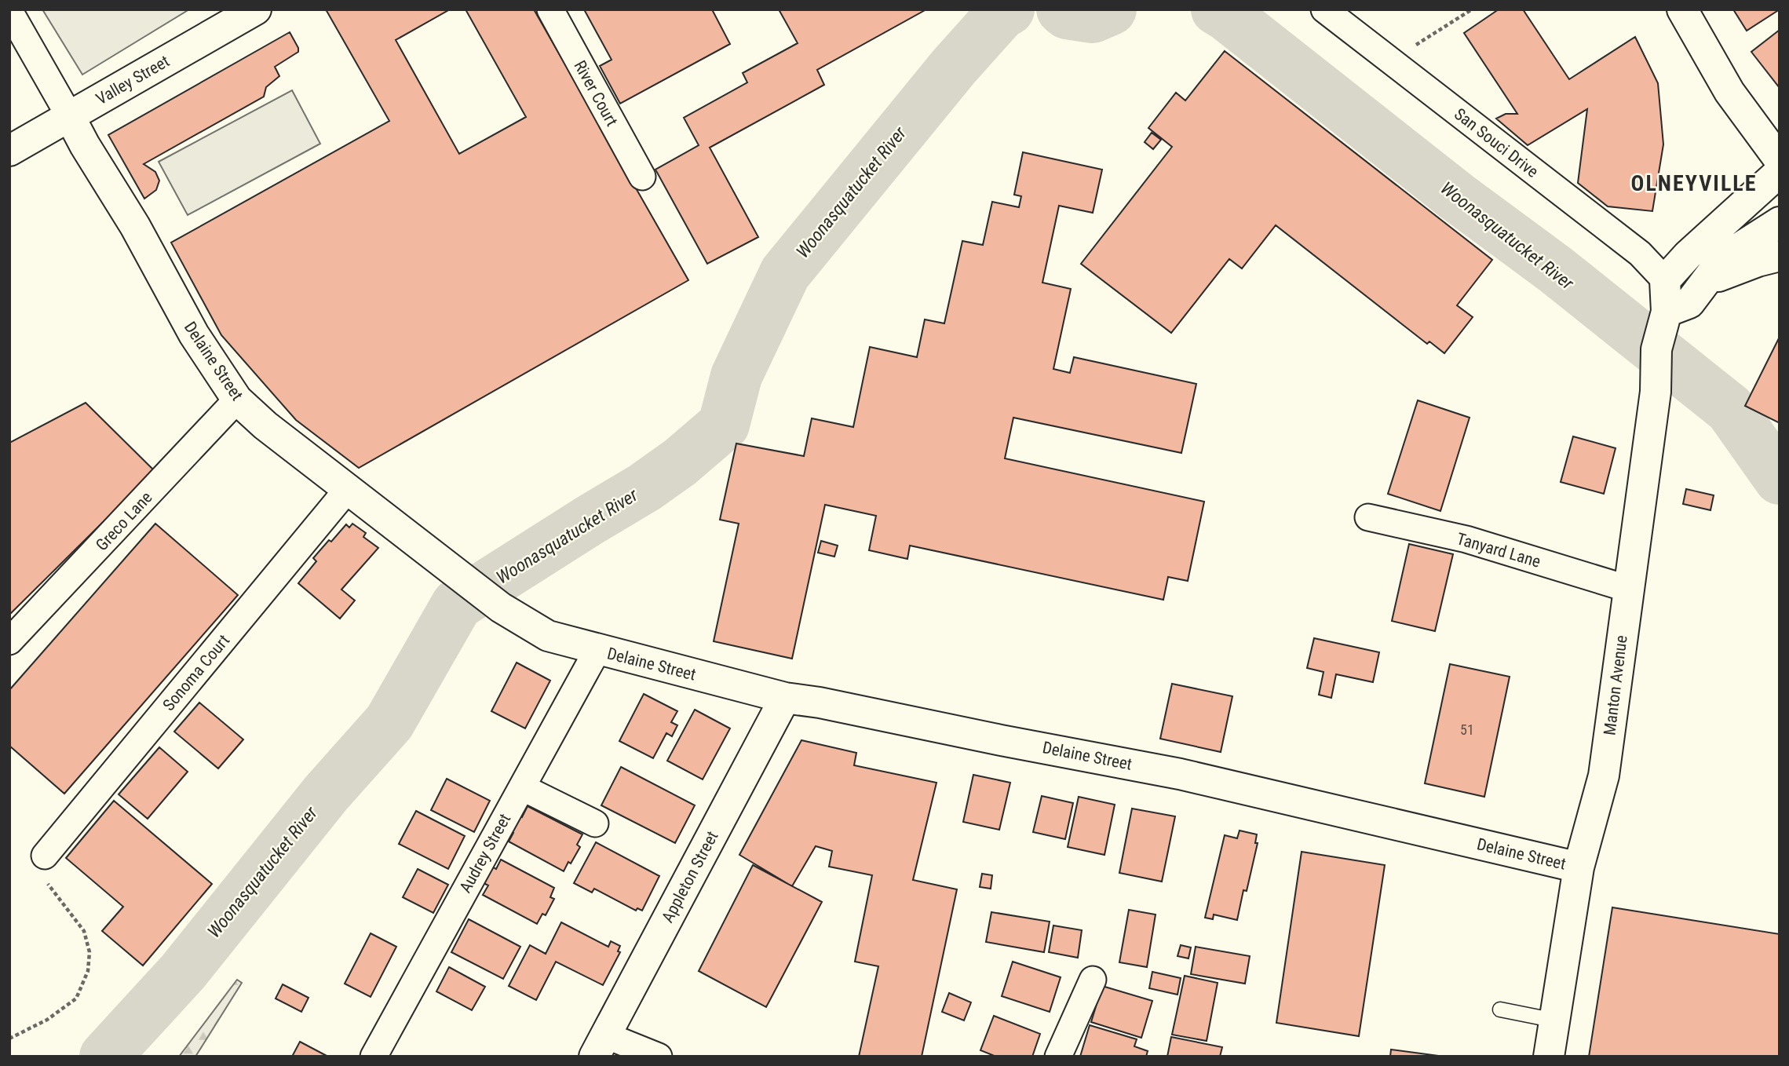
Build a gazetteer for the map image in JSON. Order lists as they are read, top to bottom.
{
  "streets": {
    "street": [
      "Valley Street",
      "River Court",
      "San Souci Drive",
      "Delaine Street",
      "Greco Lane",
      "Tanyard Lane",
      "Sonoma Court",
      "Manton Avenue",
      "Audrey Street",
      "Appleton Street"
    ]
  },
  "crossings": [
    ["Valley Street", "Delaine Street"],
    ["San Souci Drive", "Manton Avenue"],
    ["Delaine Street", "Greco Lane"],
    ["Delaine Street", "Sonoma Court"],
    ["Delaine Street", "Manton Avenue"],
    ["Delaine Street", "Audrey Street"],
    ["Delaine Street", "Appleton Street"],
    ["Tanyard Lane", "Manton Avenue"]
  ],
  "districts": ["OLNEYVILLE"],
  "water": ["Woonasquatucket River"],
  "house_numbers": ["51"]
}
